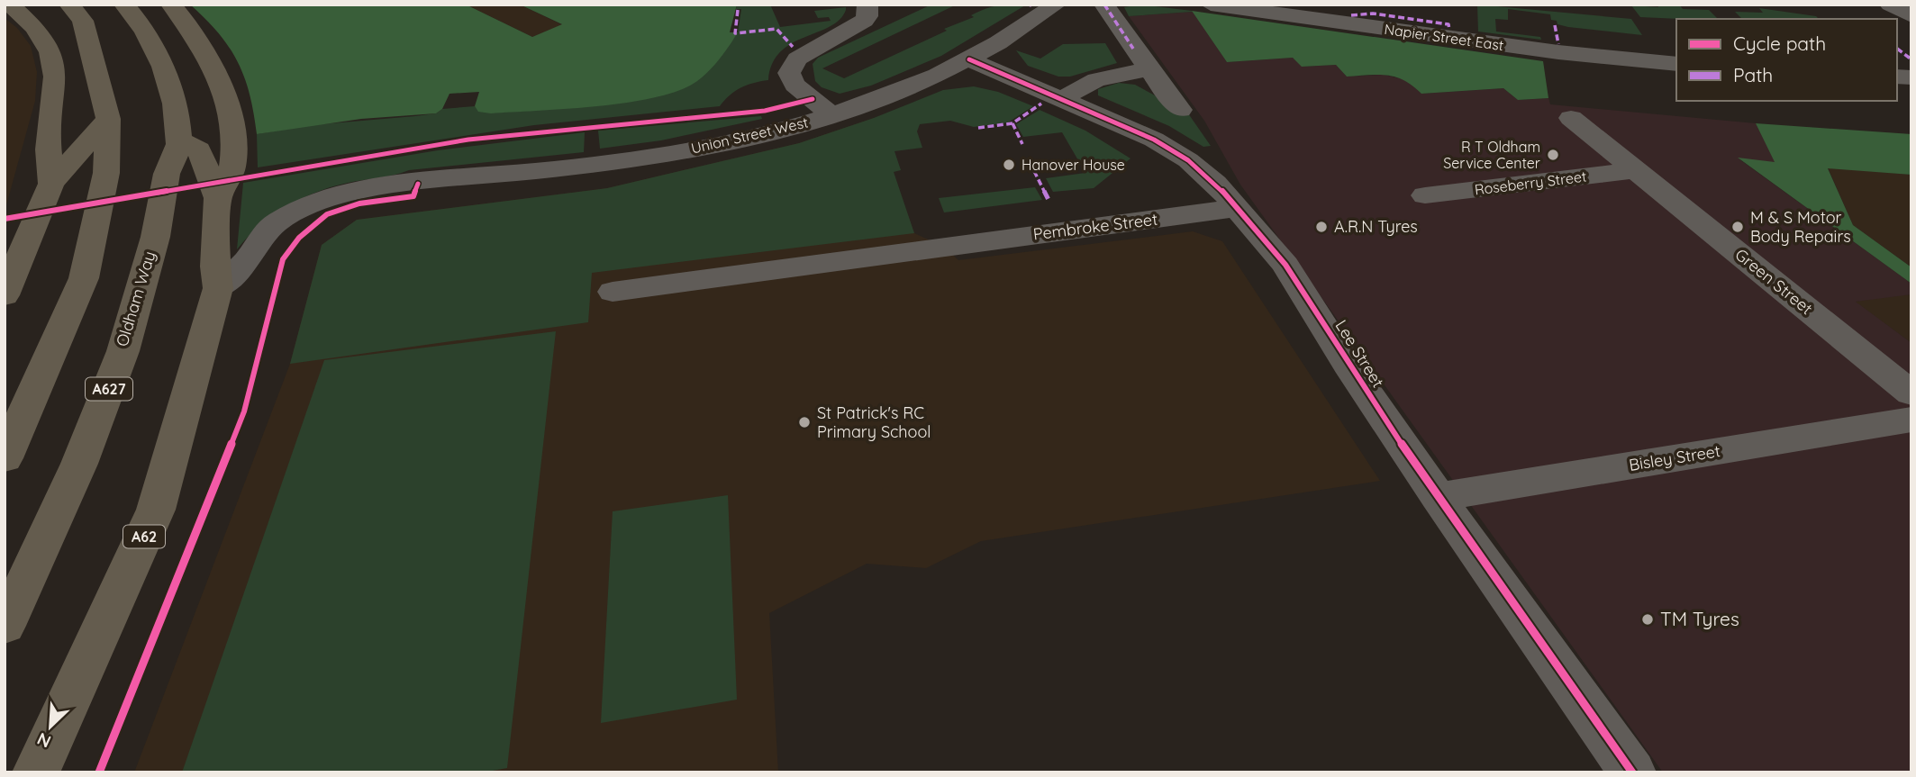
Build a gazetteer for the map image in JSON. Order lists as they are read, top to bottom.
{
  "streets": {
    "highway": ["Oldham Way", "A627", "A62"],
    "street": [
      "Napier Street East",
      "Union Street West",
      "Roseberry Street",
      "Pembroke Street",
      "Green Street",
      "Lee Street",
      "Bisley Street"
    ]
  },
  "crossings": [
    ["Union Street West", "Lee Street"],
    ["Union Street West", "A62"],
    ["Roseberry Street", "Green Street"],
    ["Pembroke Street", "Lee Street"],
    ["Oldham Way", "A62"],
    ["Lee Street", "Bisley Street"]
  ],
  "places": [
    "R T Oldham Service Center",
    "Hanover House",
    "A.R.N Tyres",
    "M & S Motor Body Repairs",
    "St Patrick's RC Primary School",
    "TM Tyres"
  ],
  "legend": ["Cycle path", "Path"],
  "north": "bottom left"
}
